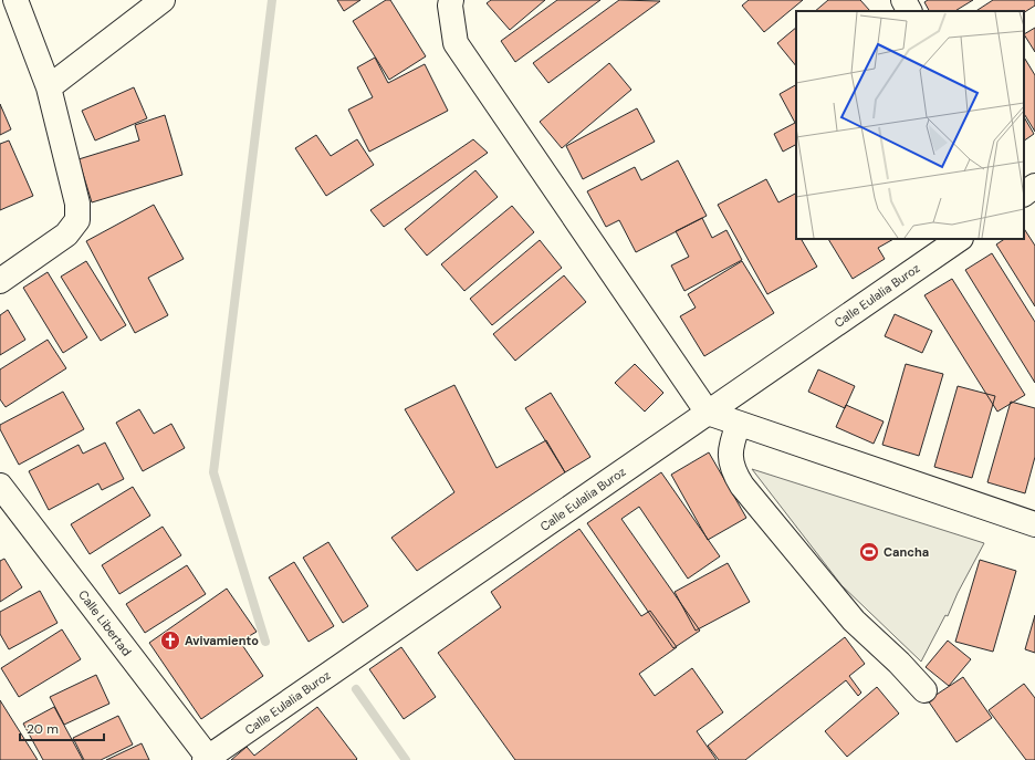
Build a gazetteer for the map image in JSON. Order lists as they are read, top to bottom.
{
  "streets": {
    "street": ["Calle Eulalia Buroz", "Calle Libertad"]
  },
  "crossings": [
    ["Calle Eulalia Buroz", "Calle Libertad"]
  ],
  "places": {
    "sports": ["Cancha"],
    "church": ["Avivamiento"]
  },
  "scale_bar": "20 m"
}
